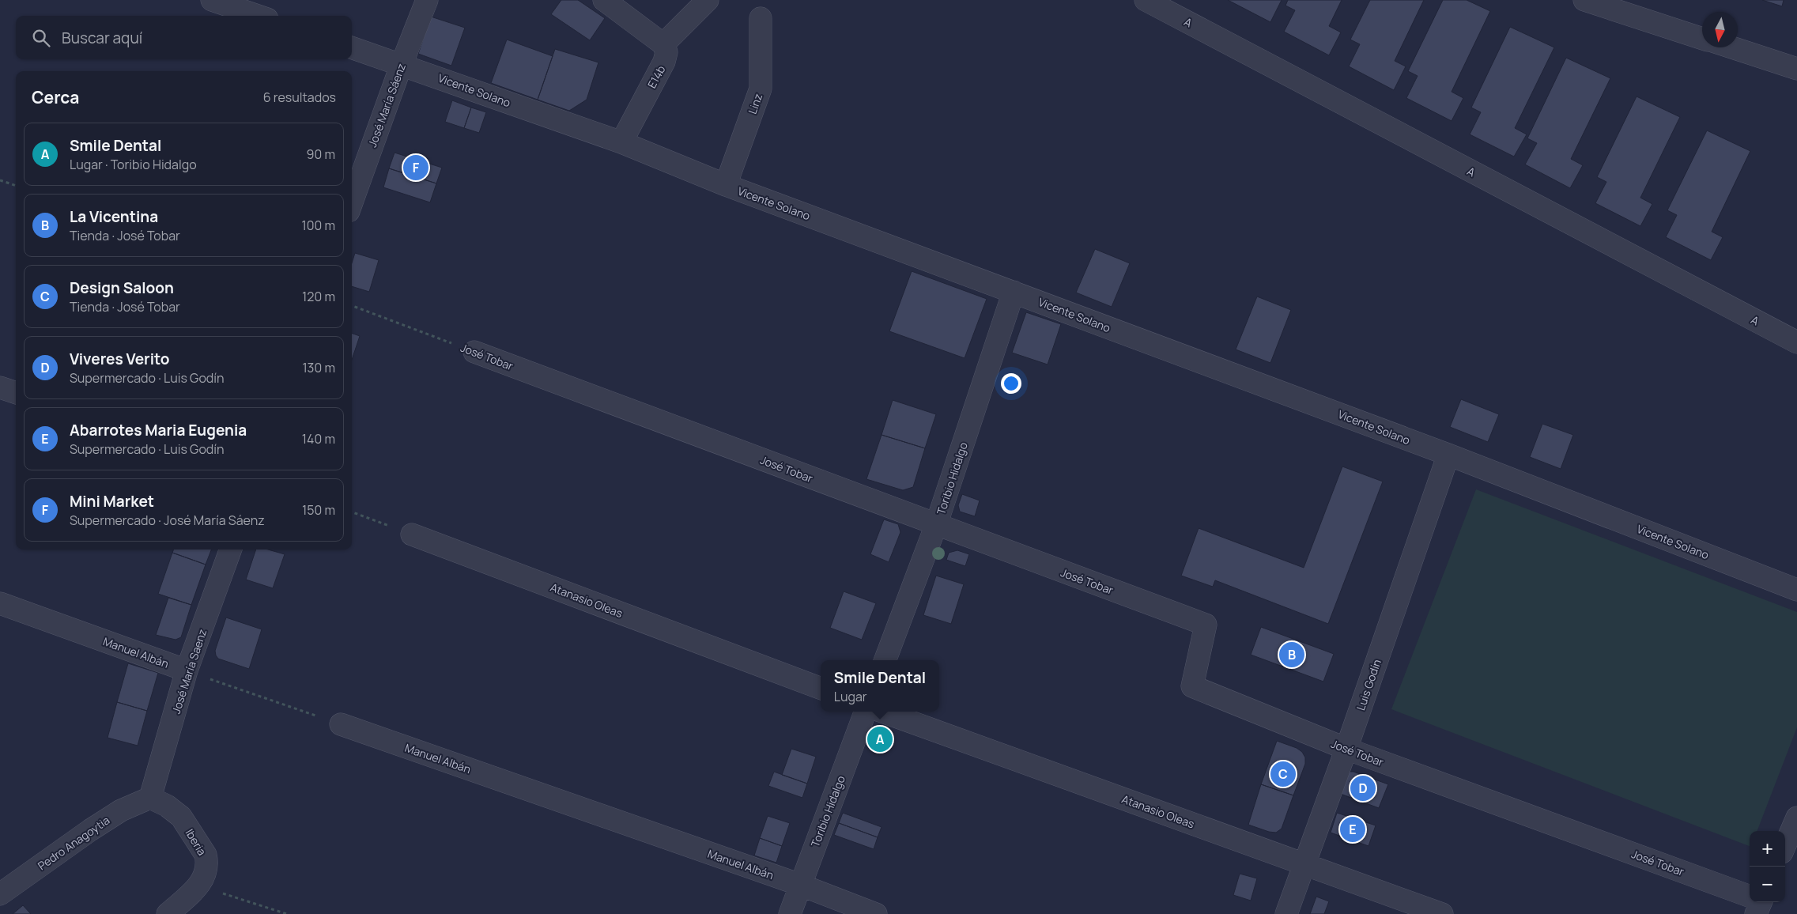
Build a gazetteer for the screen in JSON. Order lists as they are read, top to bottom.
{
  "streets": {
    "street": [
      "A",
      "E14b",
      "Vicente Solano",
      "Linz",
      "José María Sáenz",
      "José Tobar",
      "Toribio Hidalgo",
      "Atanasio Oleas",
      "Manuel Albán",
      "José María Saenz",
      "Luis Godín",
      "Iberia",
      "Pedro Anagoytia"
    ]
  },
  "crossings": [
    ["E14b", "Vicente Solano"],
    ["Vicente Solano", "Linz"],
    ["Vicente Solano", "José María Sáenz"],
    ["Vicente Solano", "Toribio Hidalgo"],
    ["Vicente Solano", "Luis Godín"],
    ["José Tobar", "Toribio Hidalgo"],
    ["José Tobar", "Luis Godín"],
    ["Toribio Hidalgo", "Manuel Albán"],
    ["Atanasio Oleas", "Luis Godín"],
    ["Manuel Albán", "José María Saenz"],
    ["José María Saenz", "Iberia"],
    ["José María Saenz", "Pedro Anagoytia"],
    ["Iberia", "Pedro Anagoytia"]
  ],
  "north": "bottom",
  "page": {
    "search": "Buscar aquí",
    "heading": ["Cerca", "6 resultados"],
    "list": [
      {
        "mark": "A",
        "name": "Smile Dental",
        "note": "Lugar · Toribio Hidalgo",
        "value": "90 m"
      },
      {
        "mark": "B",
        "name": "La Vicentina",
        "note": "Tienda · José Tobar",
        "value": "100 m"
      },
      {
        "mark": "C",
        "name": "Design Saloon",
        "note": "Tienda · José Tobar",
        "value": "120 m"
      },
      {
        "mark": "D",
        "name": "Viveres Verito",
        "note": "Supermercado · Luis Godín",
        "value": "130 m"
      },
      {
        "mark": "E",
        "name": "Abarrotes Maria Eugenia",
        "note": "Supermercado · Luis Godín",
        "value": "140 m"
      },
      {
        "mark": "F",
        "name": "Mini Market",
        "note": "Supermercado · José María Sáenz",
        "value": "150 m"
      }
    ],
    "pins": [
      "F",
      "B",
      "A",
      "C",
      "D",
      "E"
    ],
    "popup": ["Smile Dental", "Lugar"],
    "map_buttons": ["+", "−"]
  }
}
